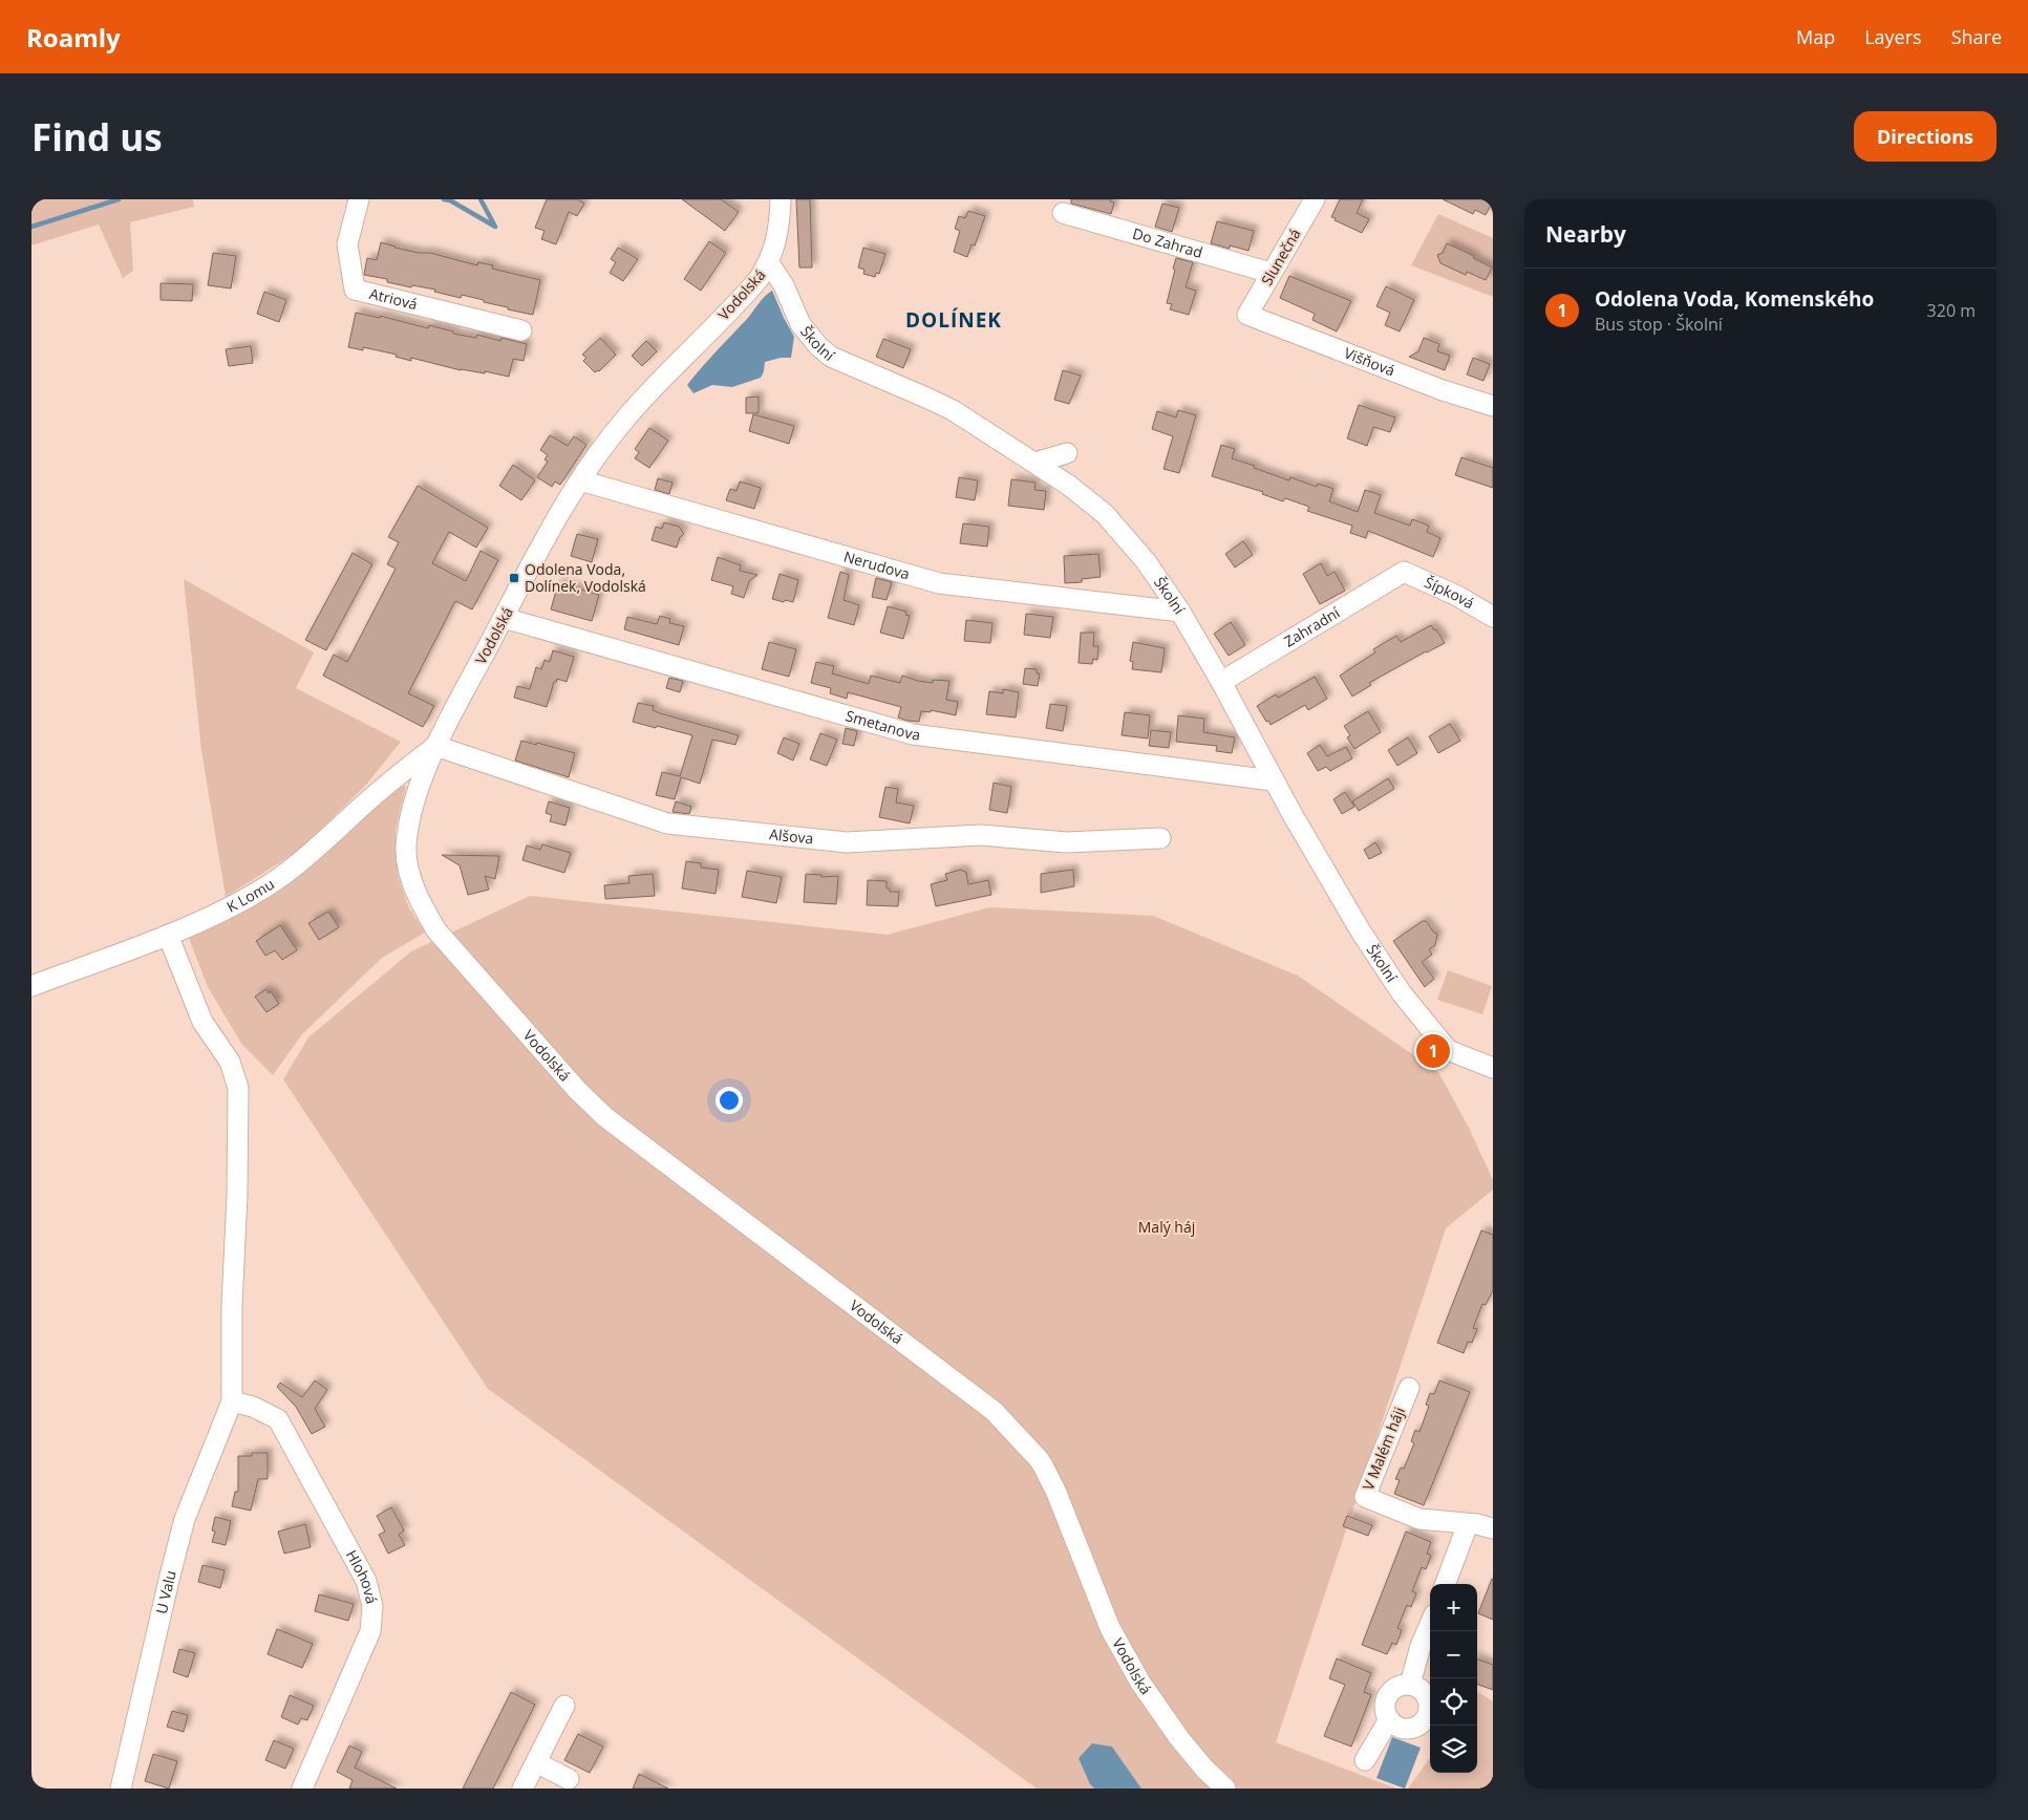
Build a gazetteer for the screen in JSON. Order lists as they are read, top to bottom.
{
  "streets": {
    "street": [
      "Do Zahrad",
      "Slunečná",
      "Vodolská",
      "Atriová",
      "Školní",
      "Višňová",
      "Nerudova",
      "Šípková",
      "Zahradní",
      "Smetanova",
      "Alšova",
      "K Lomu",
      "V Malém háji",
      "Hlohová",
      "U Valu"
    ]
  },
  "crossings": [
    ["Do Zahrad", "Slunečná"],
    ["Slunečná", "Višňová"],
    ["Vodolská", "Školní"],
    ["Vodolská", "Nerudova"],
    ["Vodolská", "Smetanova"],
    ["Vodolská", "Alšova"],
    ["Vodolská", "K Lomu"],
    ["Školní", "Nerudova"],
    ["Školní", "Zahradní"],
    ["Školní", "Smetanova"],
    ["Šípková", "Zahradní"],
    ["Alšova", "K Lomu"],
    ["Hlohová", "U Valu"]
  ],
  "districts": ["DOLÍNEK"],
  "parks": ["Malý háj"],
  "places": {
    "transit": ["Odolena Voda, Dolínek, Vodolská"]
  },
  "page": {
    "header": "Roamly",
    "nav": ["Map", "Layers", "Share"],
    "buttons": "Directions",
    "title": "Find us",
    "heading": "Nearby",
    "list": [
      {
        "mark": "1",
        "name": "Odolena Voda, Komenského",
        "note": "Bus stop · Školní",
        "value": "320 m"
      }
    ],
    "pins": "1",
    "map_buttons": ["+", "−"]
  }
}
